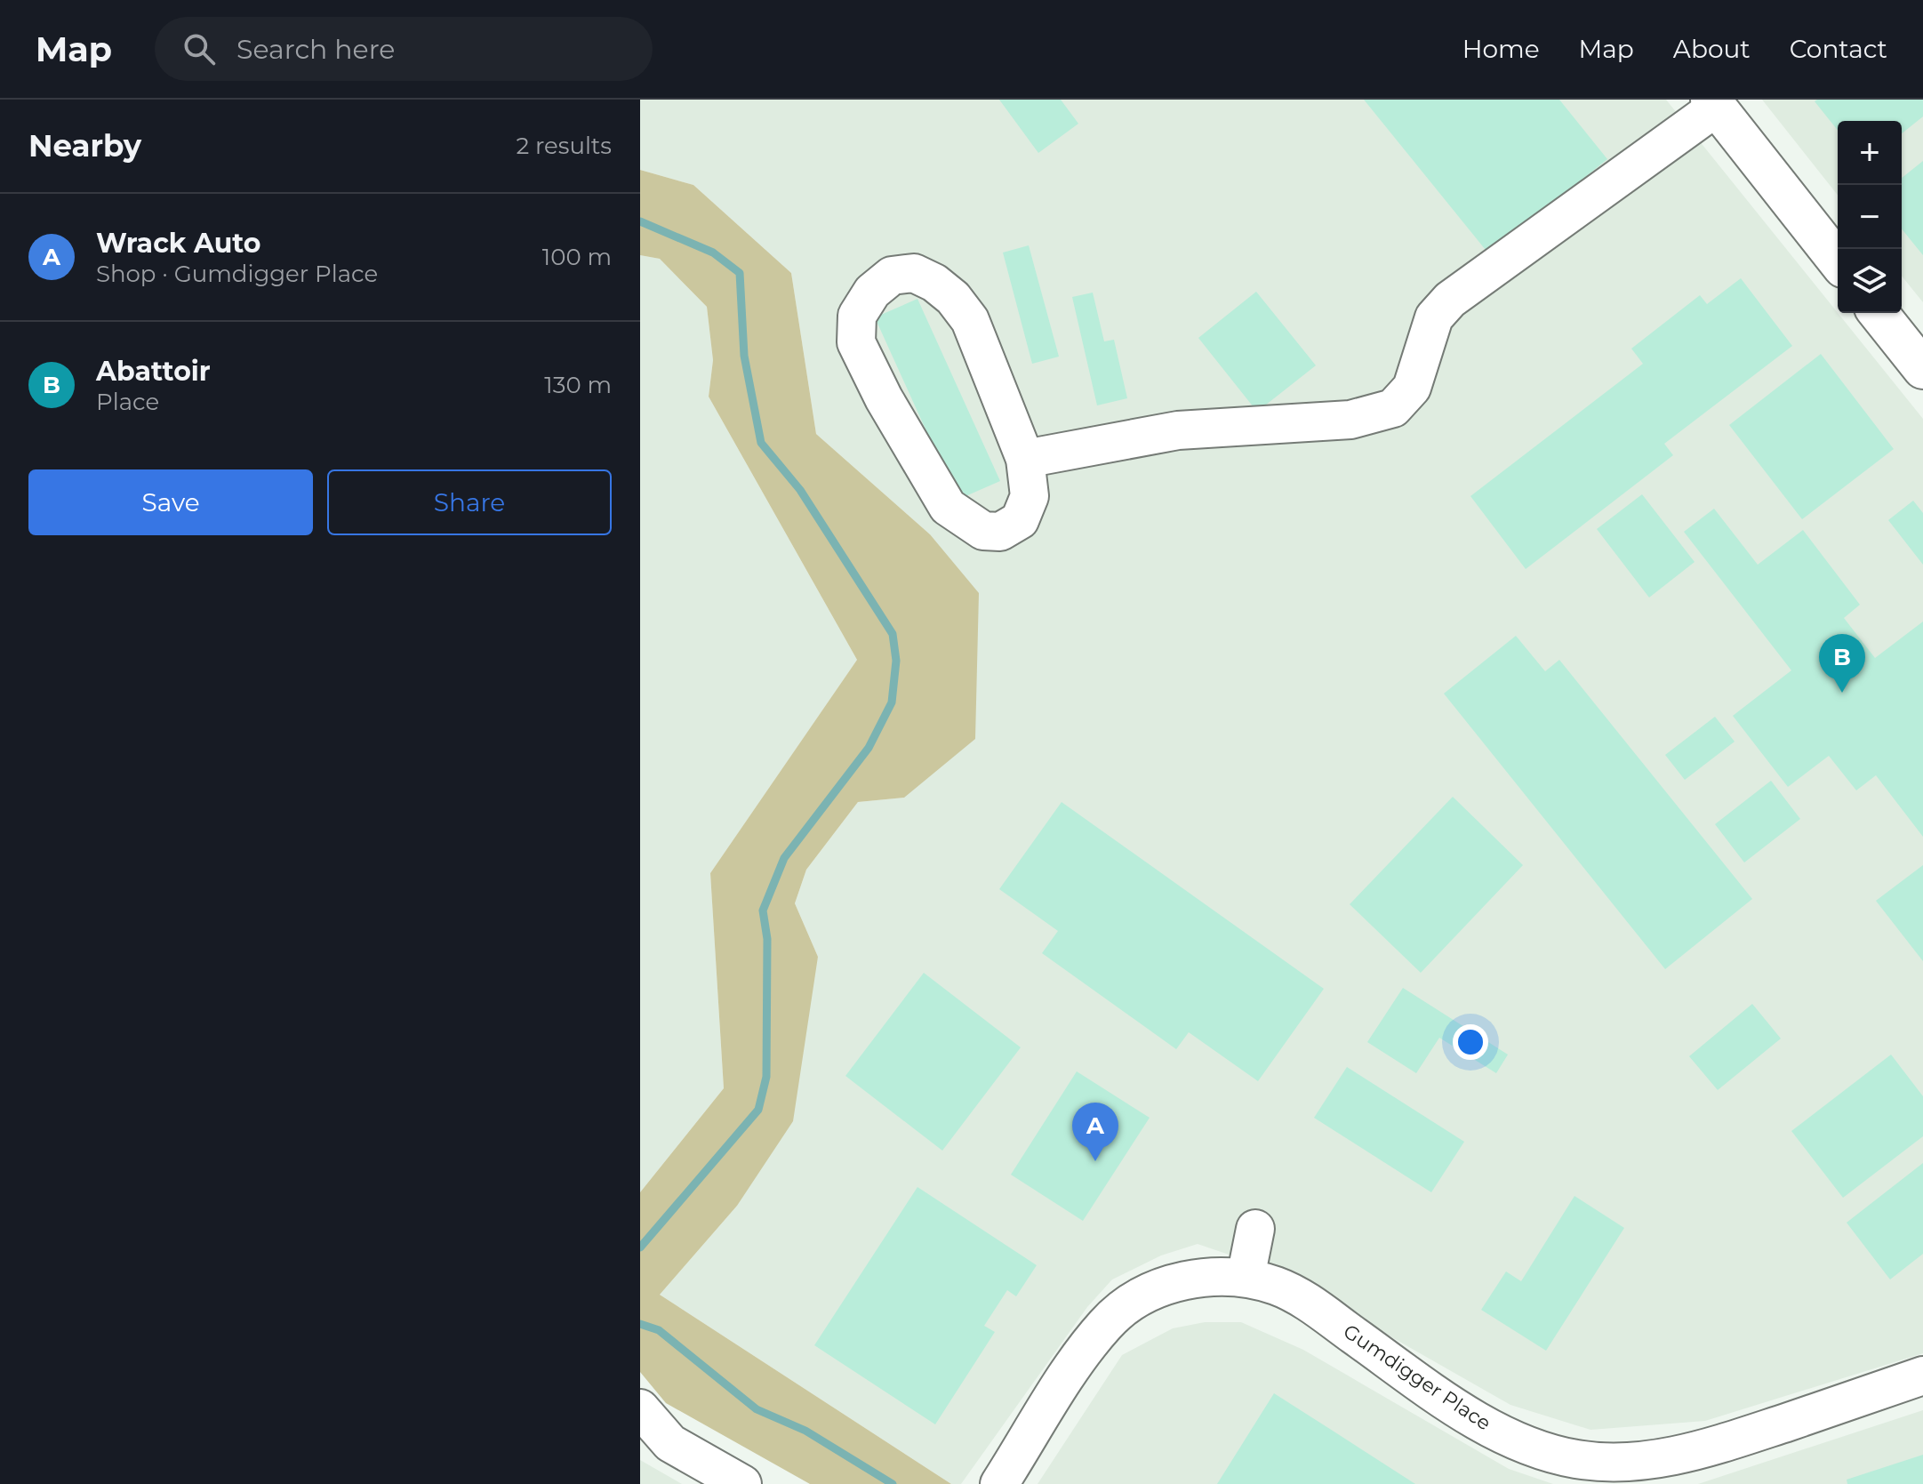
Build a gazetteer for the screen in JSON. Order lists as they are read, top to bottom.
{
  "streets": {
    "street": ["Gumdigger Place"]
  },
  "page": {
    "header": "Map",
    "search": "Search here",
    "nav": [
      "Home",
      "Map",
      "About",
      "Contact"
    ],
    "heading": ["Nearby", "2 results"],
    "map_buttons": ["+", "−"],
    "list": [
      {
        "mark": "A",
        "name": "Wrack Auto",
        "note": "Shop · Gumdigger Place",
        "value": "100 m"
      },
      {
        "mark": "B",
        "name": "Abattoir",
        "note": "Place",
        "value": "130 m"
      }
    ],
    "buttons": ["Save", "Share"],
    "pins": ["B", "A"]
  }
}
